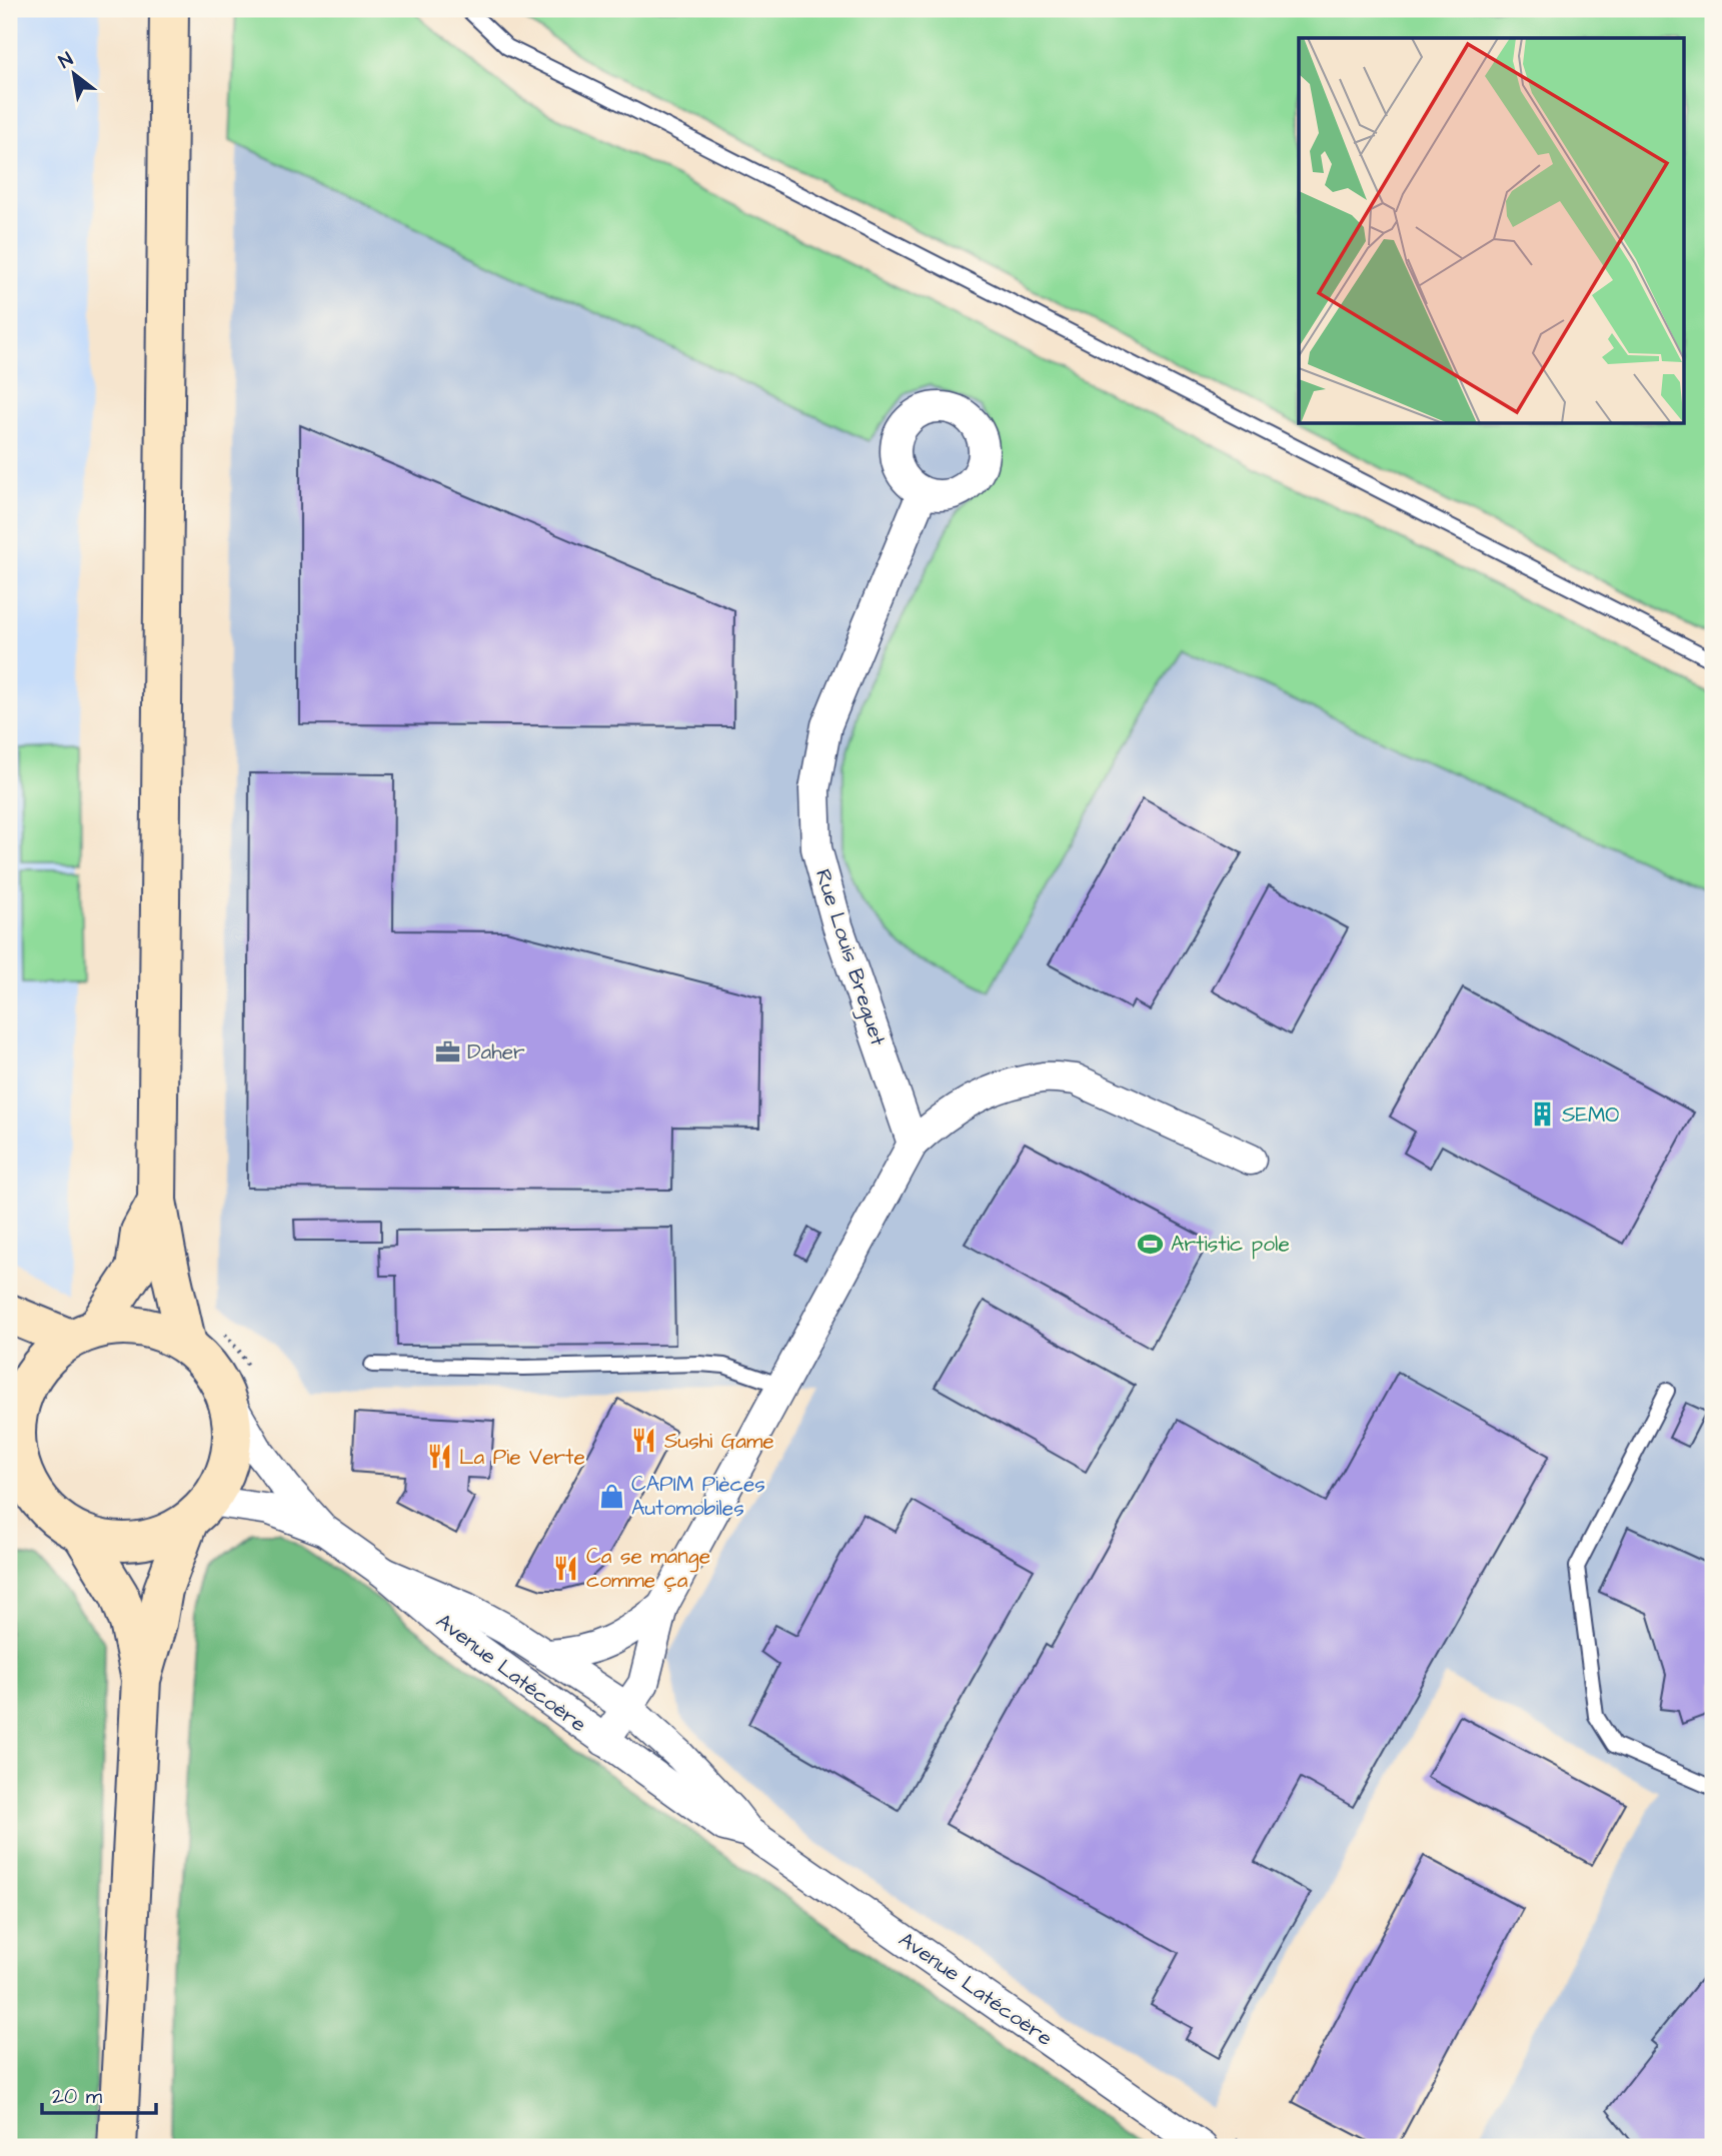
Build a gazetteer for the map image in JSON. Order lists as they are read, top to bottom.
{
  "streets": {
    "street": ["Rue Louis Breguet", "Avenue Latécoère"]
  },
  "places": {
    "office": ["Daher"],
    "building": ["SEMO"],
    "sports": ["Artistic pole"],
    "restaurant": ["Sushi Game", "La Pie Verte", "Ca se mange comme ça"],
    "shop": ["CAPIM Pièces Automobiles"]
  },
  "scale_bar": "20 m",
  "north": "top left"
}
